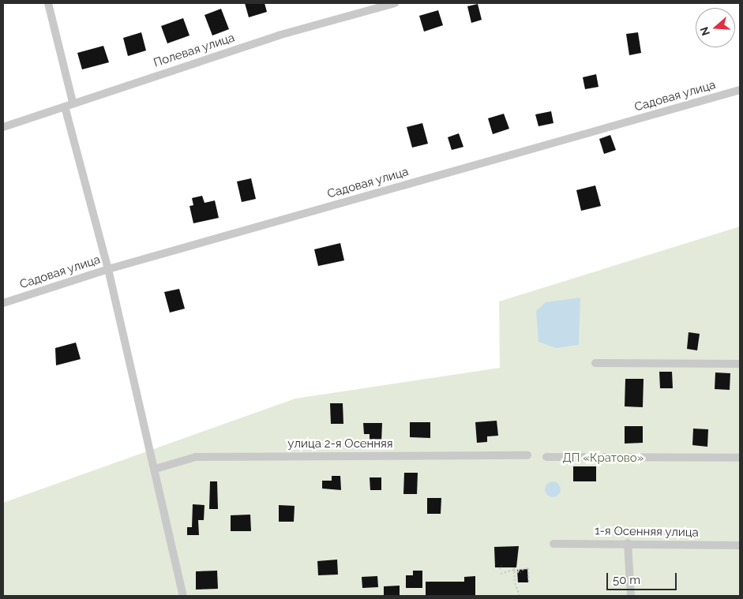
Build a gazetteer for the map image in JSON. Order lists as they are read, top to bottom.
{
  "streets": {
    "street": [
      "Полевая улица",
      "Садовая улица",
      "улица 2-я Осенняя",
      "1-я Осенняя улица"
    ]
  },
  "parks": ["ДП «Кратово»"],
  "scale_bar": "50 m",
  "north": "left"
}
